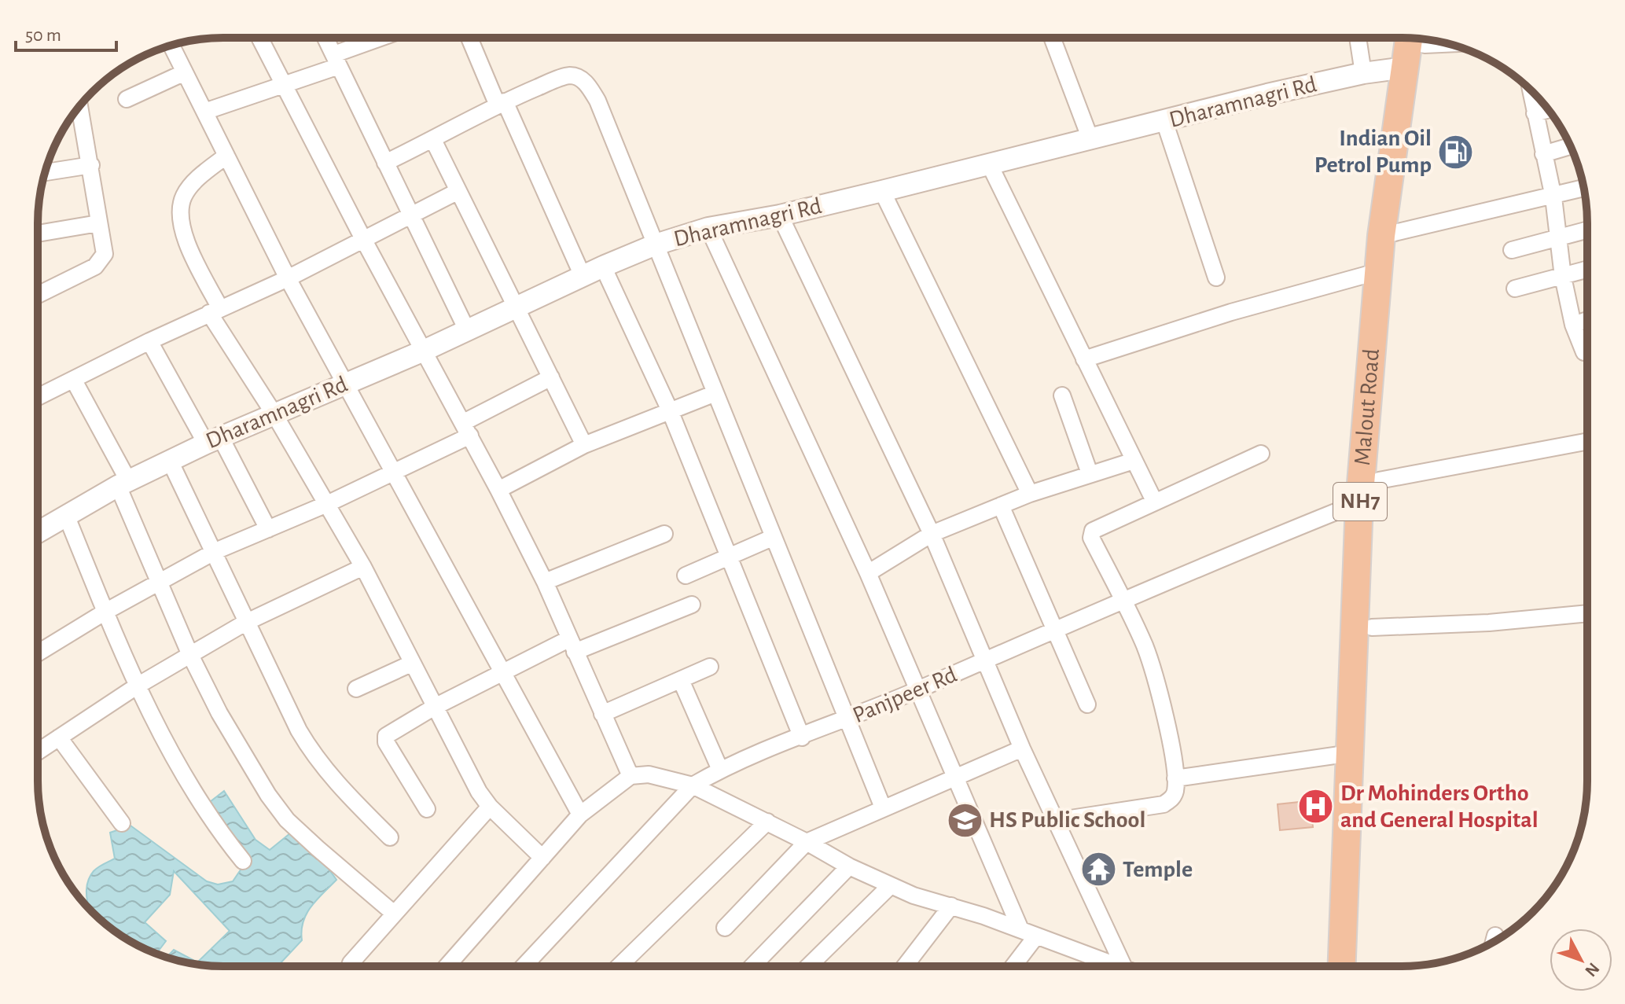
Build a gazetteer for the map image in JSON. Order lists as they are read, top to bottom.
{
  "streets": {
    "highway": ["Malout Road", "NH7"],
    "street": ["Dharamnagri Rd", "Panjpeer Rd"]
  },
  "crossings": [
    ["Dharamnagri Rd", "Malout Road"],
    ["Malout Road", "Panjpeer Rd"]
  ],
  "places": {
    "fuel station": ["Indian Oil Petrol Pump"],
    "hospital": ["Dr Mohinders Ortho and General Hospital"],
    "school or university": ["HS Public School"],
    "temple": ["Temple"]
  },
  "scale_bar": "50 m",
  "north": "bottom right"
}
